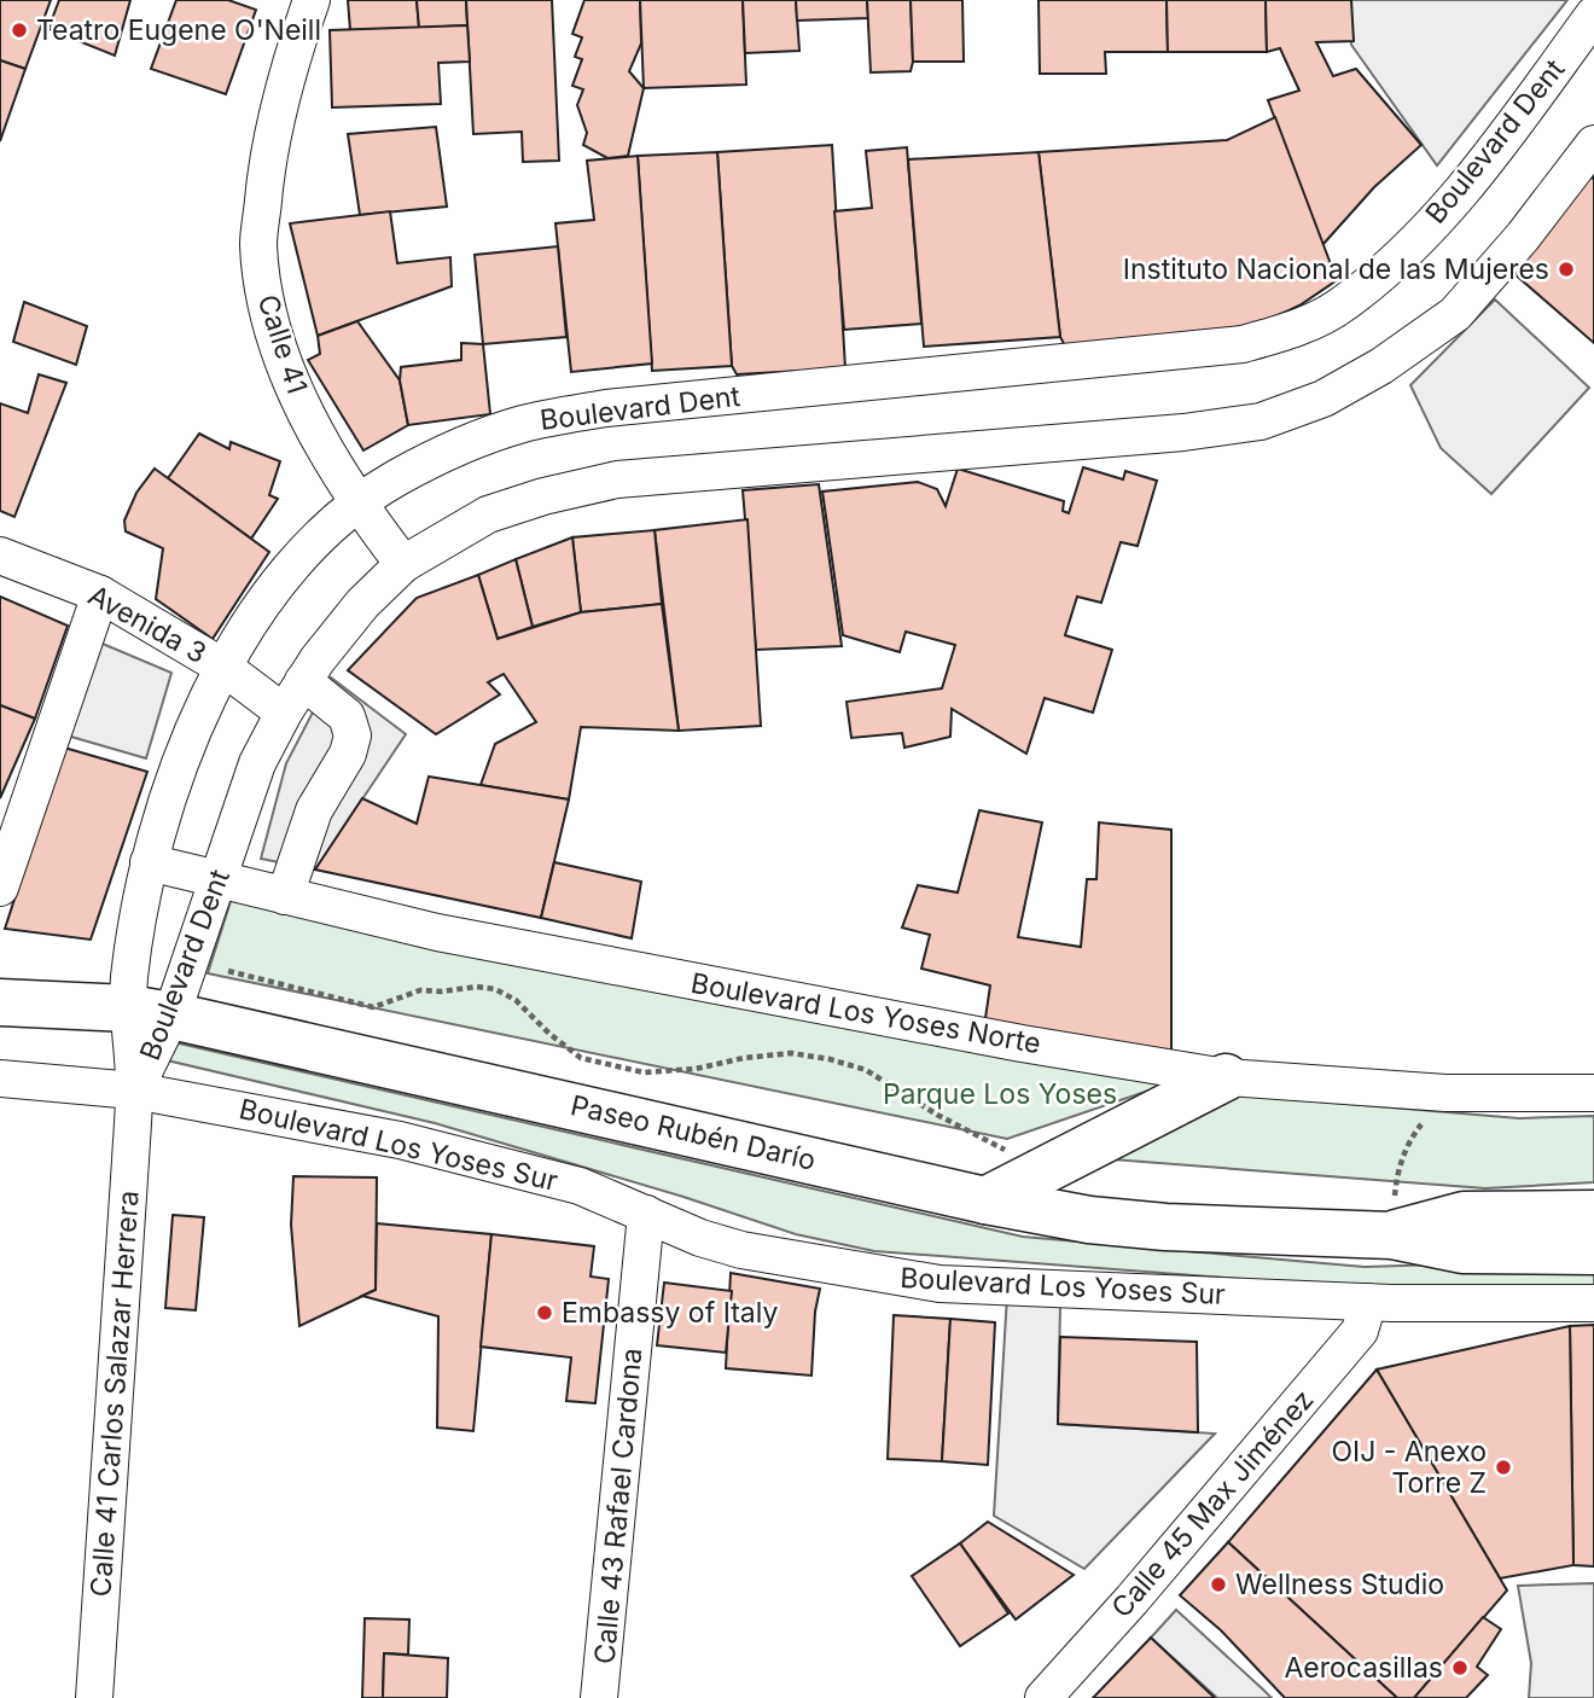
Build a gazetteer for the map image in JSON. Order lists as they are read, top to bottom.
{
  "streets": {
    "highway": ["Paseo Rubén Darío"],
    "street": [
      "Boulevard Dent",
      "Calle 41",
      "Avenida 3",
      "Boulevard Los Yoses Norte",
      "Boulevard Los Yoses Sur",
      "Calle 41 Carlos Salazar Herrera",
      "Calle 45 Max Jiménez",
      "Calle 43 Rafael Cardona"
    ]
  },
  "crossings": [
    ["Boulevard Dent", "Calle 41"],
    ["Boulevard Dent", "Avenida 3"],
    ["Boulevard Dent", "Boulevard Los Yoses Norte"],
    ["Boulevard Dent", "Paseo Rubén Darío"],
    ["Boulevard Dent", "Boulevard Los Yoses Sur"],
    ["Boulevard Dent", "Calle 41 Carlos Salazar Herrera"],
    ["Boulevard Los Yoses Sur", "Calle 41 Carlos Salazar Herrera"],
    ["Boulevard Los Yoses Sur", "Calle 45 Max Jiménez"],
    ["Boulevard Los Yoses Sur", "Calle 43 Rafael Cardona"]
  ],
  "parks": ["Parque Los Yoses"],
  "places": [
    "Teatro Eugene O'Neill",
    "Instituto Nacional de las Mujeres",
    "Embassy of Italy",
    "OIJ - Anexo Torre Z",
    "Wellness Studio",
    "Aerocasillas"
  ]
}
